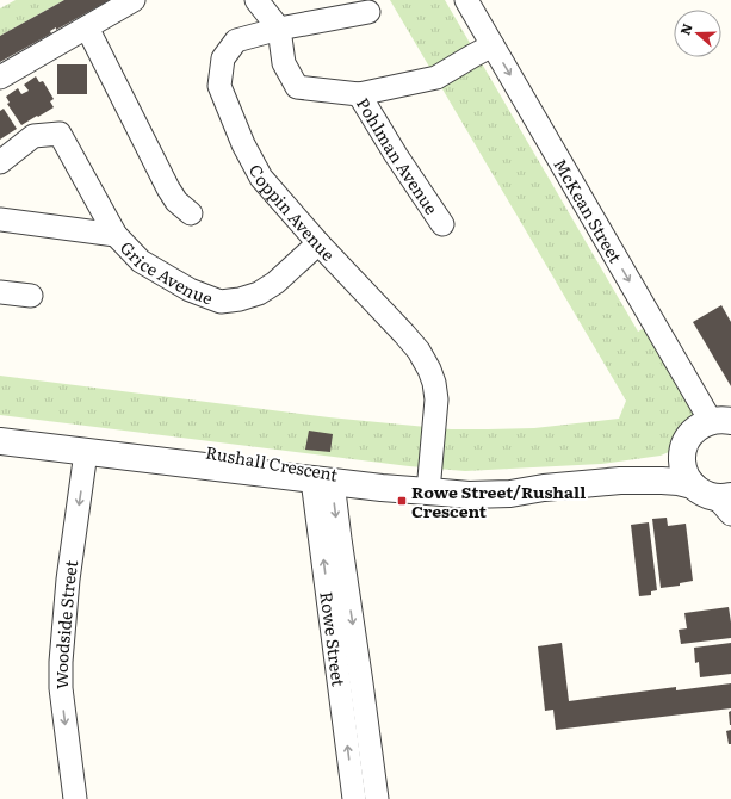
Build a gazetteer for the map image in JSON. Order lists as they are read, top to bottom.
{
  "streets": {
    "street": [
      "Pohlman Avenue",
      "McKean Street",
      "Coppin Avenue",
      "Grice Avenue",
      "Rushall Crescent",
      "Woodside Street",
      "Rowe Street"
    ]
  },
  "crossings": [
    ["Pohlman Avenue", "Coppin Avenue"],
    ["McKean Street", "Rushall Crescent"],
    ["Coppin Avenue", "Grice Avenue"],
    ["Coppin Avenue", "Rushall Crescent"],
    ["Rushall Crescent", "Woodside Street"],
    ["Rushall Crescent", "Rowe Street"]
  ],
  "one_way": ["McKean Street", "Woodside Street"],
  "places": {
    "transit": ["Rowe Street/Rushall Crescent"]
  },
  "north": "left"
}
